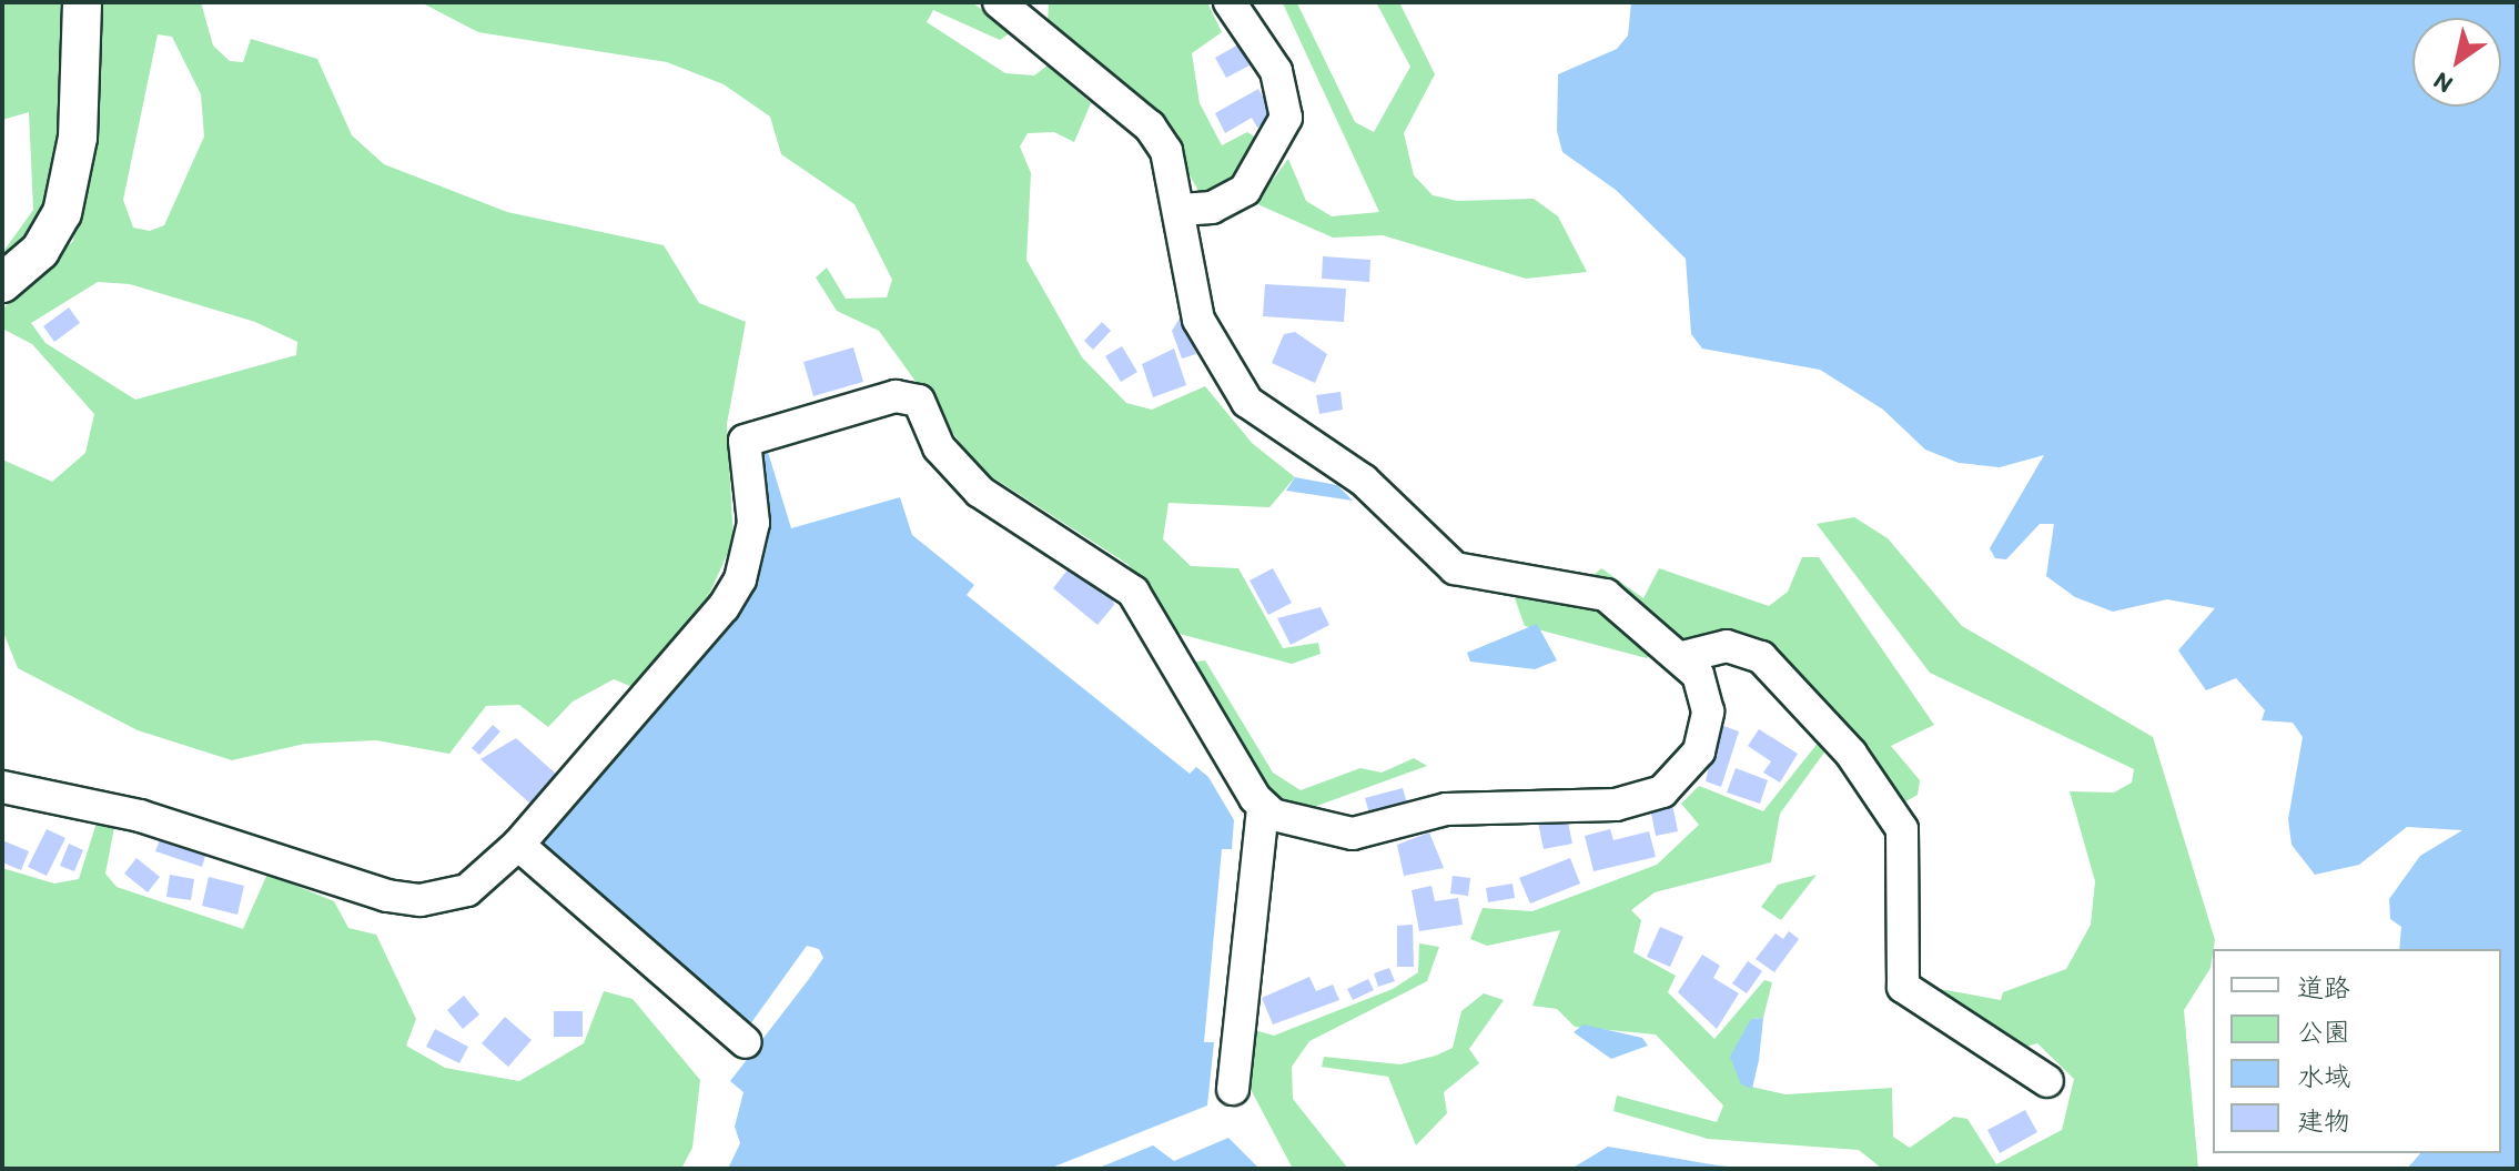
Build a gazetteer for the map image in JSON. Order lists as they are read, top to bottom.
{
  "legend": [
    "道路",
    "公園",
    "水域",
    "建物"
  ],
  "north": "bottom left"
}
